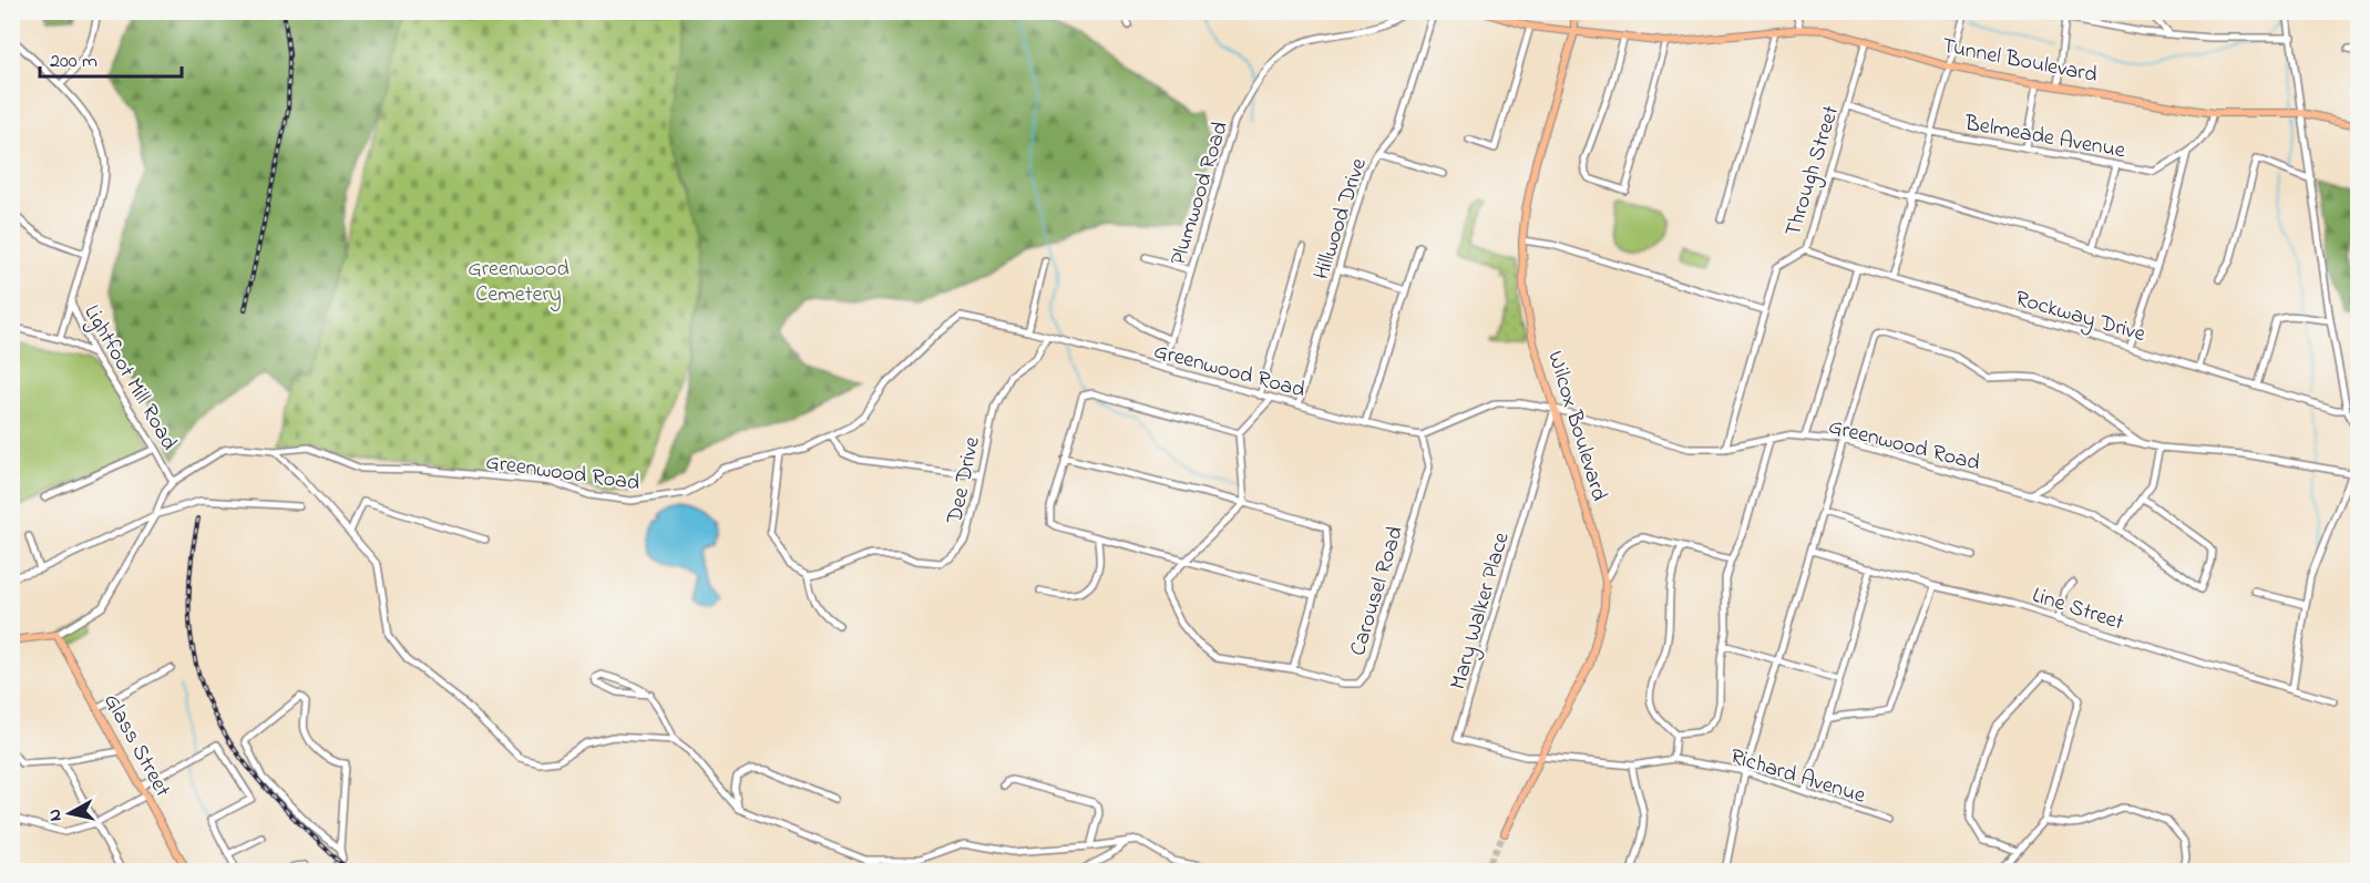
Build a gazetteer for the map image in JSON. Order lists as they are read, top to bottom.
{
  "streets": {
    "main road": ["Tunnel Boulevard", "Wilcox Boulevard", "Glass Street"],
    "street": [
      "Belmeade Avenue",
      "Through Street",
      "Plumwood Road",
      "Hillwood Drive",
      "Rockway Drive",
      "Greenwood Road",
      "Lightfoot Mill Road",
      "Dee Drive",
      "Carousel Road",
      "Line Street",
      "Mary Walker Place",
      "Richard Avenue"
    ]
  },
  "crossings": [
    ["Tunnel Boulevard", "Belmeade Avenue"],
    ["Tunnel Boulevard", "Through Street"],
    ["Tunnel Boulevard", "Wilcox Boulevard"],
    ["Belmeade Avenue", "Through Street"],
    ["Through Street", "Rockway Drive"],
    ["Through Street", "Greenwood Road"],
    ["Plumwood Road", "Greenwood Road"],
    ["Hillwood Drive", "Greenwood Road"],
    ["Greenwood Road", "Lightfoot Mill Road"],
    ["Greenwood Road", "Wilcox Boulevard"],
    ["Greenwood Road", "Dee Drive"],
    ["Greenwood Road", "Carousel Road"],
    ["Greenwood Road", "Mary Walker Place"],
    ["Wilcox Boulevard", "Mary Walker Place"],
    ["Wilcox Boulevard", "Richard Avenue"],
    ["Mary Walker Place", "Richard Avenue"]
  ],
  "parks": ["Greenwood Cemetery"],
  "scale_bar": "200 m",
  "north": "left"
}
